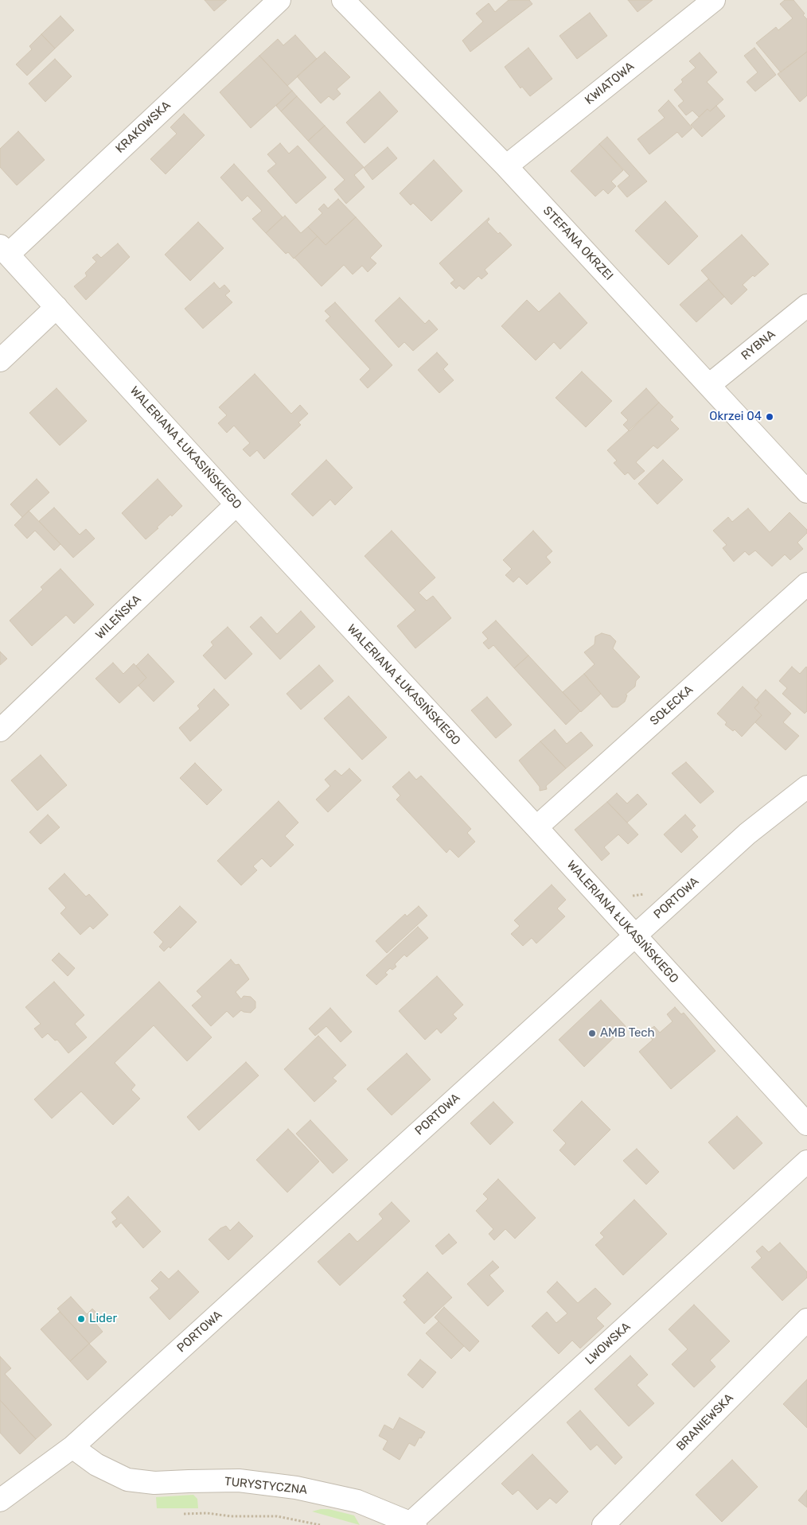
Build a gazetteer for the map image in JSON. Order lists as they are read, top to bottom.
{
  "streets": {
    "street": [
      "KWIATOWA",
      "KRAKOWSKA",
      "STEFANA OKRZEI",
      "RYBNA",
      "WALERIANA ŁUKASIŃSKIEGO",
      "WILEŃSKA",
      "SOŁECKA",
      "PORTOWA",
      "LWOWSKA",
      "BRANIEWSKA",
      "TURYSTYCZNA"
    ]
  },
  "crossings": [
    ["KWIATOWA", "STEFANA OKRZEI"],
    ["KRAKOWSKA", "WALERIANA ŁUKASIŃSKIEGO"],
    ["STEFANA OKRZEI", "RYBNA"],
    ["WALERIANA ŁUKASIŃSKIEGO", "WILEŃSKA"],
    ["WALERIANA ŁUKASIŃSKIEGO", "SOŁECKA"],
    ["WALERIANA ŁUKASIŃSKIEGO", "PORTOWA"],
    ["PORTOWA", "TURYSTYCZNA"],
    ["LWOWSKA", "TURYSTYCZNA"]
  ],
  "places": ["Okrzei 04", "AMB Tech", "Lider"]
}
